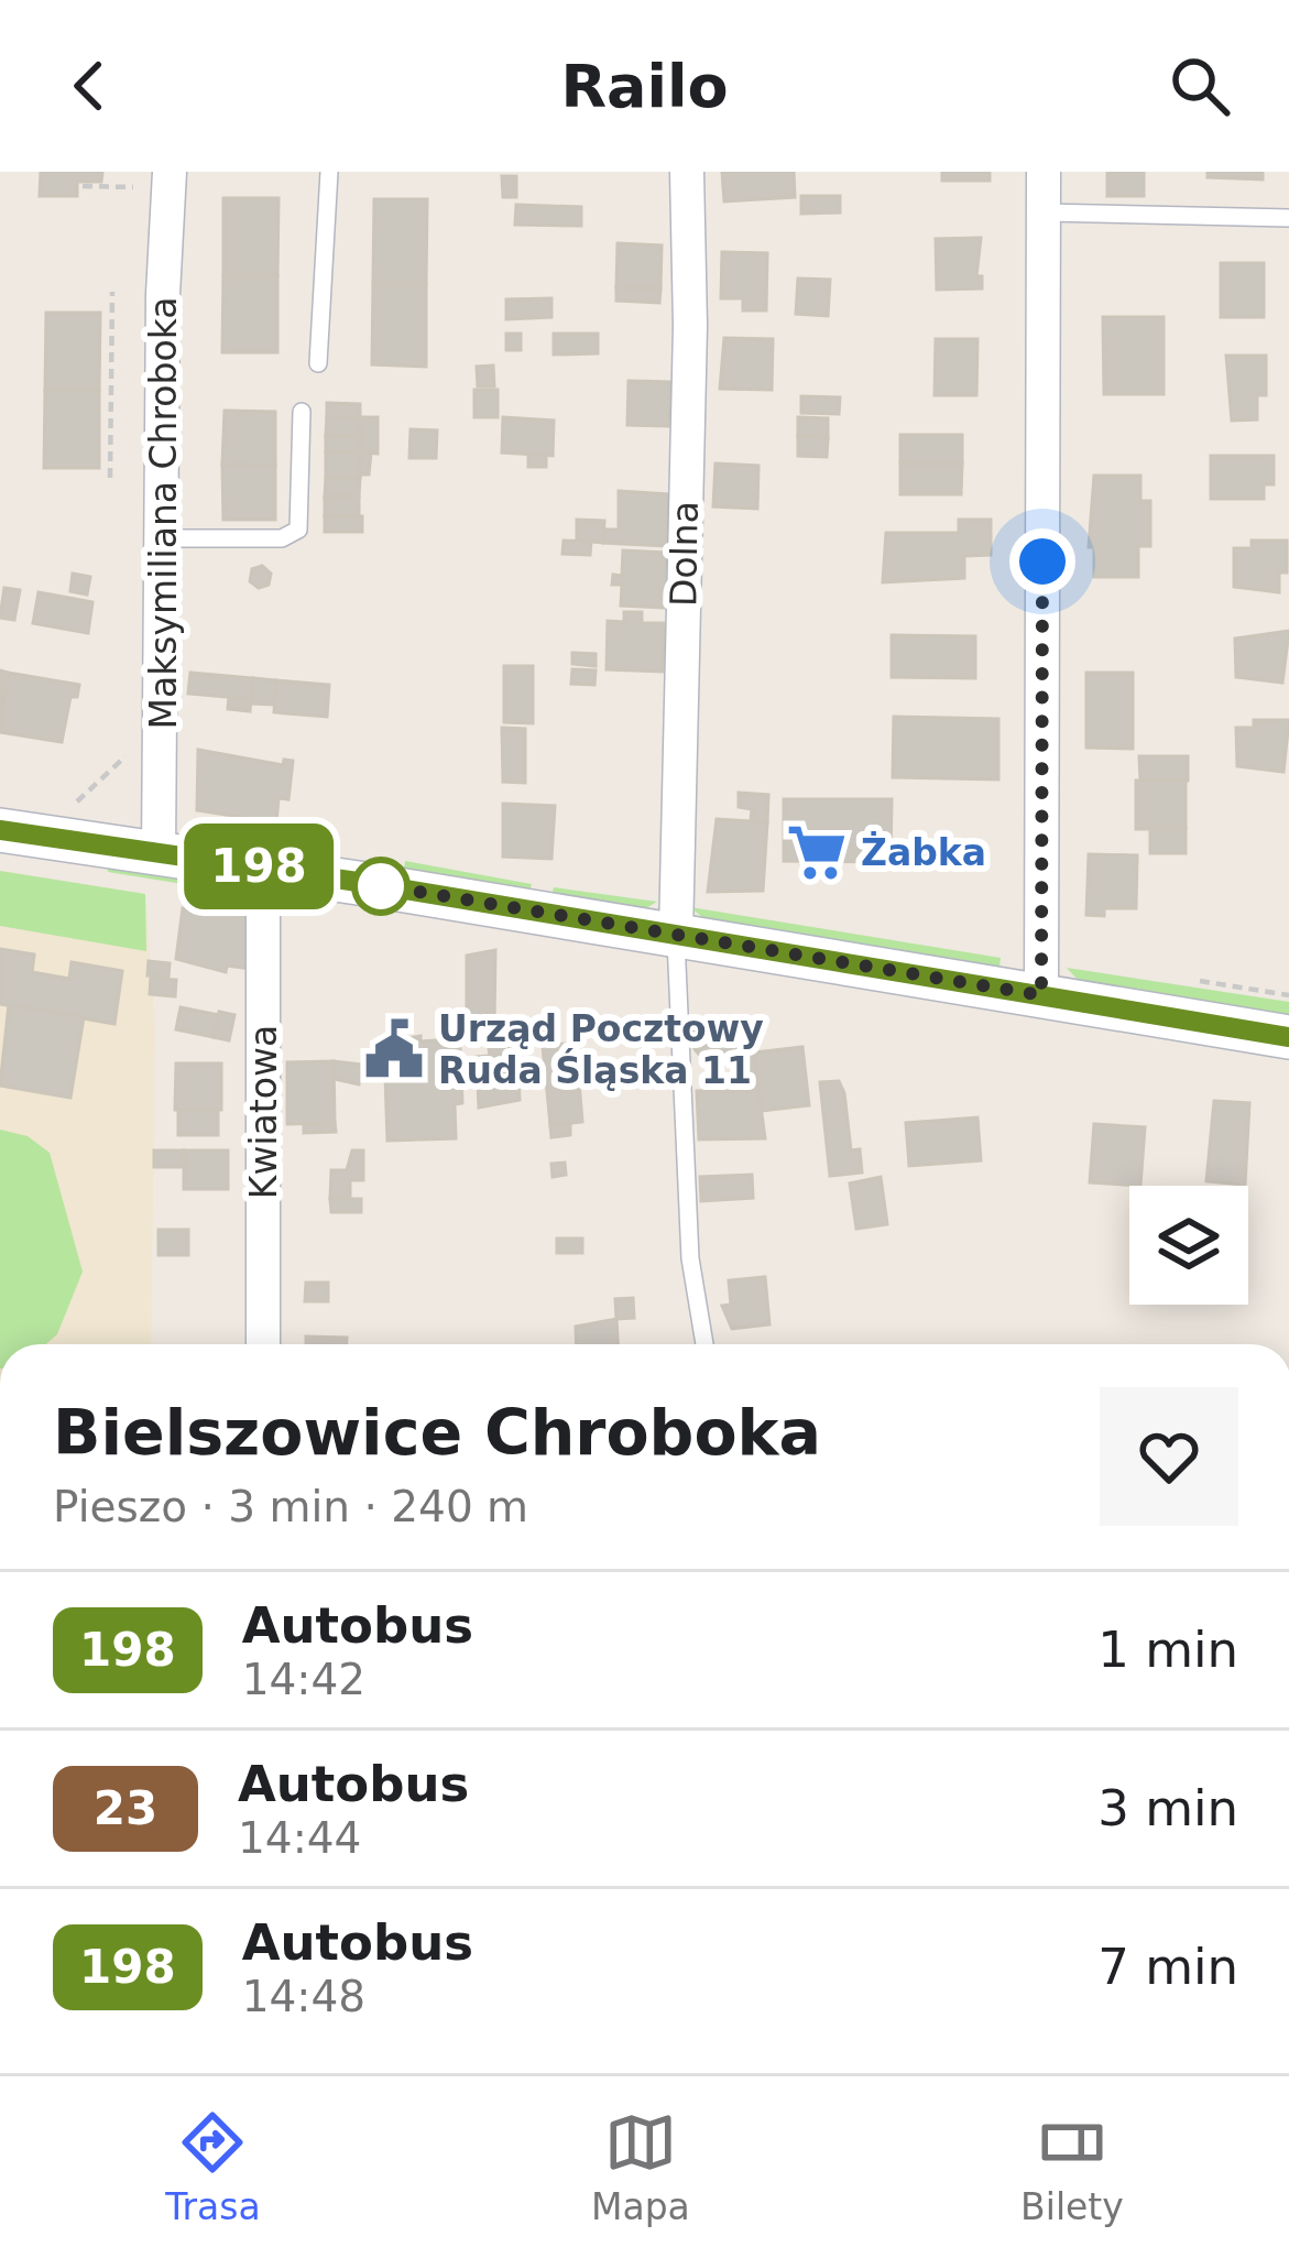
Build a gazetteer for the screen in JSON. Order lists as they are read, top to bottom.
{
  "streets": {
    "street": ["Maksymiliana Chroboka", "Dolna", "Kwiatowa"]
  },
  "places": {
    "supermarket": ["Żabka"],
    "public building": ["Urząd Pocztowy Ruda Śląska 11"]
  },
  "lines": ["bus line 198"],
  "page": {
    "header": "Railo",
    "on_map": "198",
    "heading": ["Bielszowice Chroboka", "Pieszo · 3 min · 240 m"],
    "list": [
      {
        "mark": "198",
        "name": "Autobus",
        "note": "14:42",
        "value": "1 min"
      },
      {
        "mark": "23",
        "name": "Autobus",
        "note": "14:44",
        "value": "3 min"
      },
      {
        "mark": "198",
        "name": "Autobus",
        "note": "14:48",
        "value": "7 min"
      }
    ],
    "tabs": ["Trasa", "Mapa", "Bilety"]
  }
}
